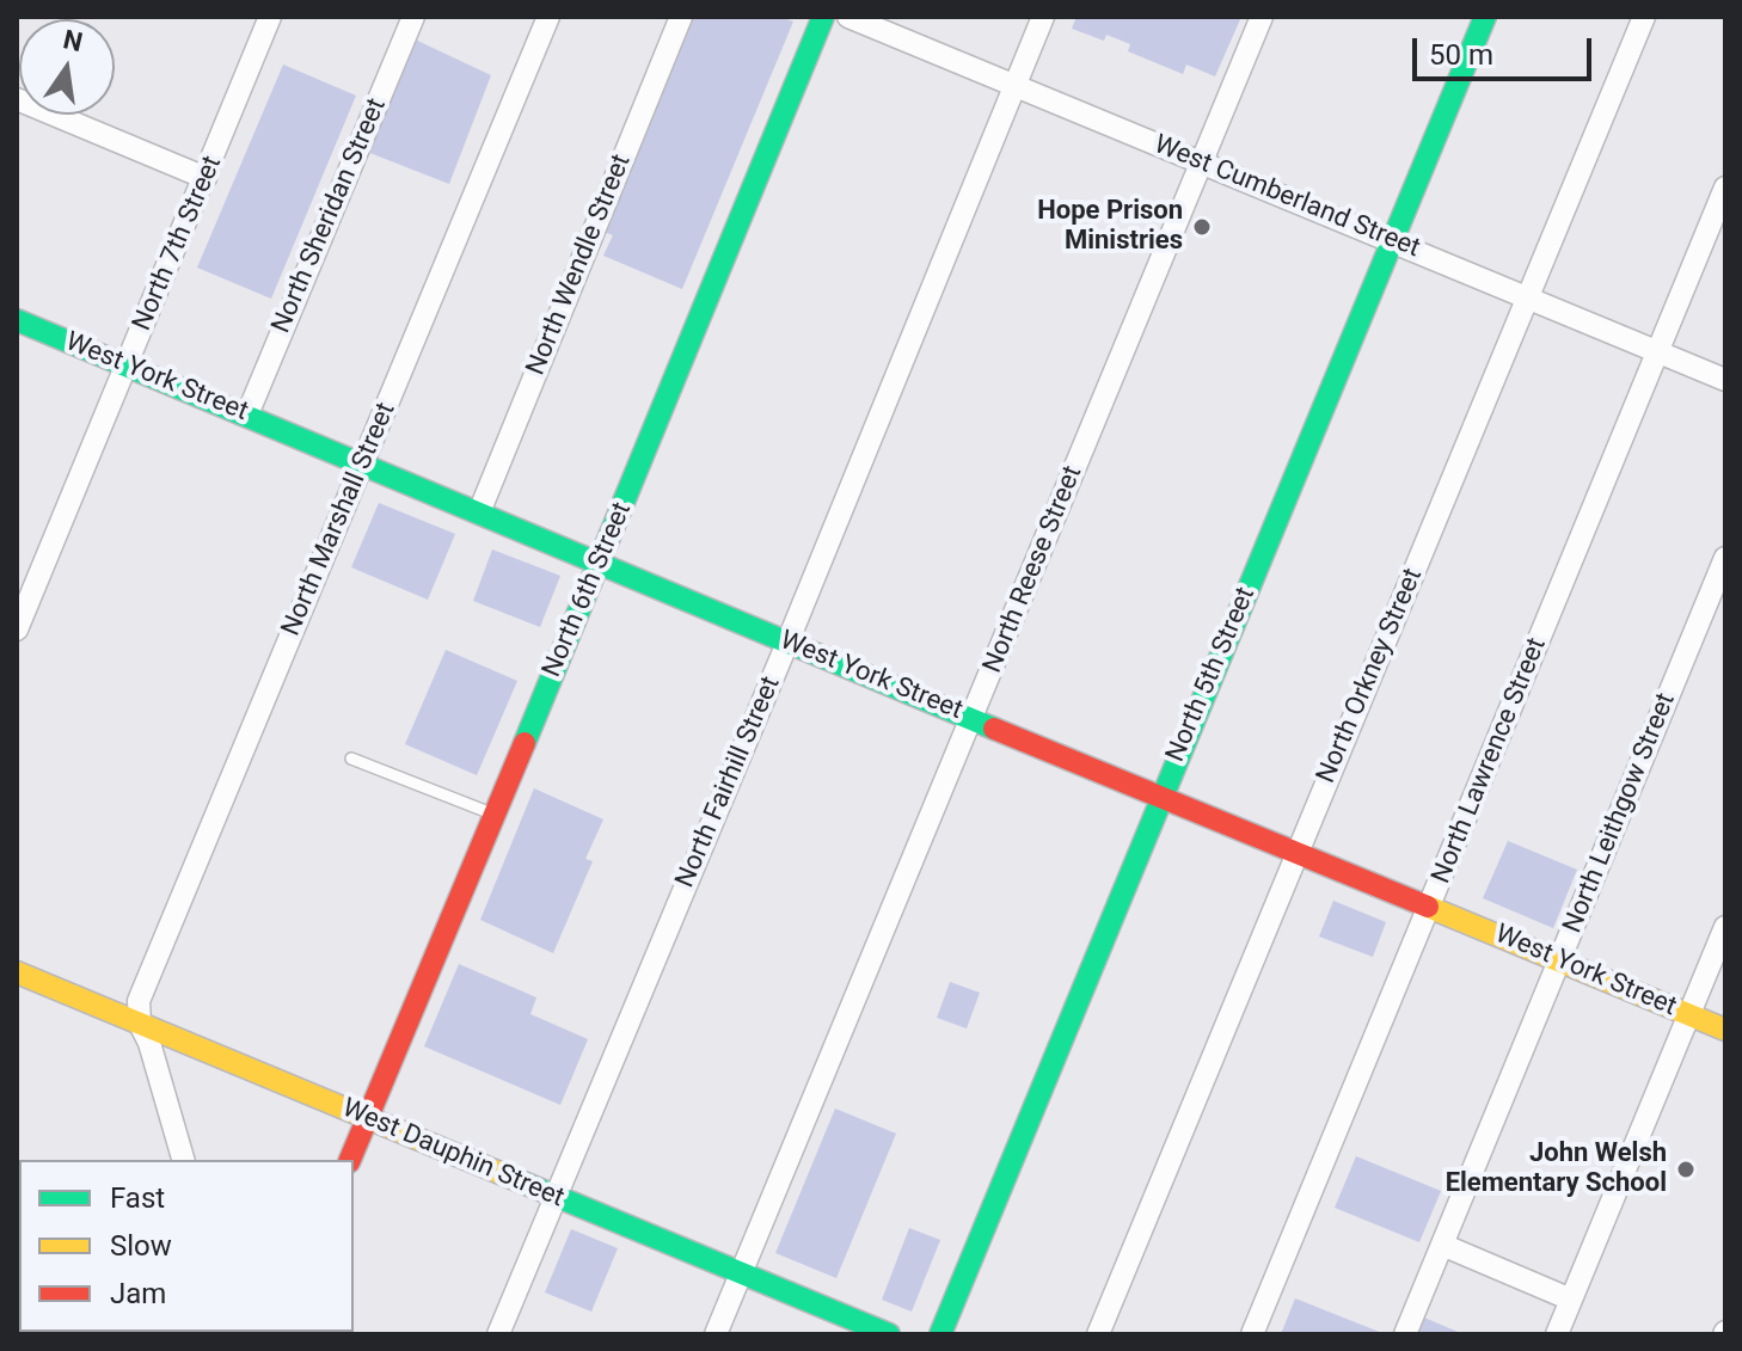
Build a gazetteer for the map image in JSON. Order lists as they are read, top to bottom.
{
  "streets": {
    "street": [
      "West Cumberland Street",
      "North Sheridan Street",
      "North 7th Street",
      "North Wendle Street",
      "West York Street",
      "North Marshall Street",
      "North Reese Street",
      "North 6th Street",
      "North 5th Street",
      "North Orkney Street",
      "North Lawrence Street",
      "North Fairhill Street",
      "North Leithgow Street",
      "West Dauphin Street"
    ]
  },
  "crossings": [
    ["West Cumberland Street", "North Reese Street"],
    ["West Cumberland Street", "North 5th Street"],
    ["West Cumberland Street", "North Orkney Street"],
    ["West Cumberland Street", "North Lawrence Street"],
    ["West Cumberland Street", "North Fairhill Street"],
    ["North Sheridan Street", "West York Street"],
    ["North 7th Street", "West York Street"],
    ["North Wendle Street", "West York Street"],
    ["West York Street", "North Marshall Street"],
    ["West York Street", "North Reese Street"],
    ["West York Street", "North 6th Street"],
    ["West York Street", "North 5th Street"],
    ["West York Street", "North Orkney Street"],
    ["West York Street", "North Lawrence Street"],
    ["West York Street", "North Fairhill Street"],
    ["West York Street", "North Leithgow Street"],
    ["North Marshall Street", "West Dauphin Street"],
    ["North Reese Street", "West Dauphin Street"],
    ["North 6th Street", "West Dauphin Street"],
    ["North Fairhill Street", "West Dauphin Street"]
  ],
  "places": ["Hope Prison Ministries", "John Welsh Elementary School"],
  "legend": ["Fast", "Slow", "Jam"],
  "scale_bar": "50 m",
  "north": "top"
}
